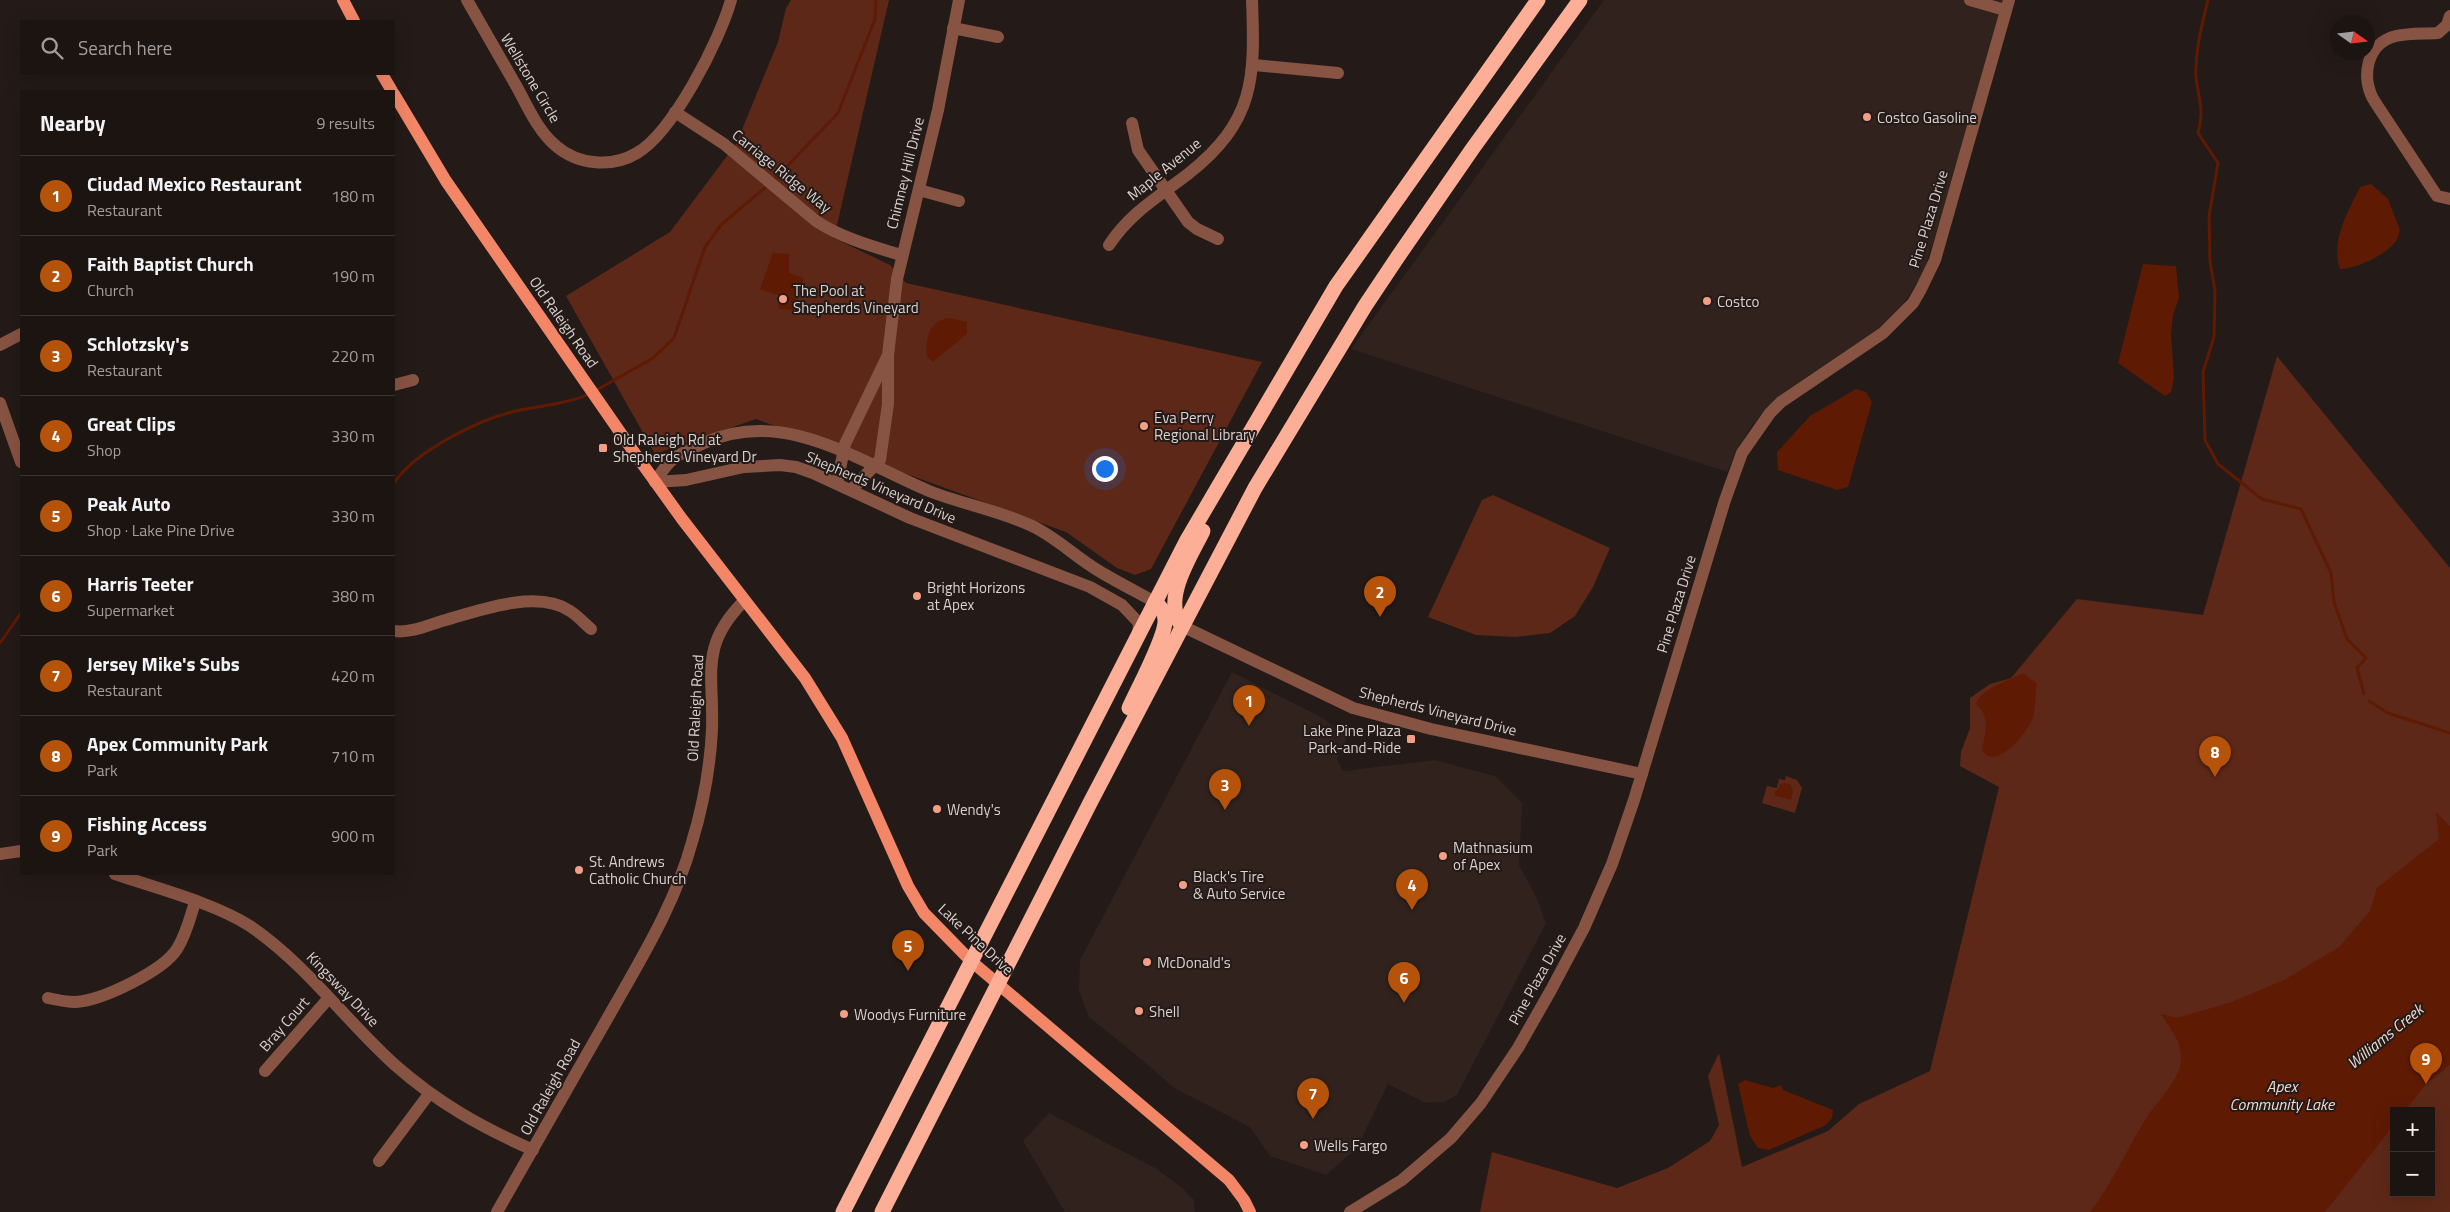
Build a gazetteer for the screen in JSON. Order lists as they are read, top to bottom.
{
  "streets": {
    "main road": ["Old Raleigh Road", "Lake Pine Drive"],
    "street": [
      "Wellstone Circle",
      "Maple Avenue",
      "Carriage Ridge Way",
      "Chimney Hill Drive",
      "Pine Plaza Drive",
      "Shepherds Vineyard Drive",
      "Kingsway Drive",
      "Bray Court"
    ]
  },
  "crossings": [
    ["Wellstone Circle", "Carriage Ridge Way"],
    ["Carriage Ridge Way", "Chimney Hill Drive"],
    ["Chimney Hill Drive", "Shepherds Vineyard Drive"],
    ["Pine Plaza Drive", "Shepherds Vineyard Drive"],
    ["Old Raleigh Road", "Shepherds Vineyard Drive"],
    ["Old Raleigh Road", "Lake Pine Drive"],
    ["Old Raleigh Road", "Kingsway Drive"],
    ["Kingsway Drive", "Bray Court"]
  ],
  "water": ["Williams Creek", "Apex Community Lake"],
  "places": {
    "other": [
      "Costco Gasoline",
      "The Pool at Shepherds Vineyard",
      "Costco",
      "Eva Perry Regional Library",
      "Bright Horizons at Apex",
      "Wendy's",
      "Mathnasium of Apex",
      "St. Andrews Catholic Church",
      "Black's Tire & Auto Service",
      "McDonald's",
      "Shell",
      "Woodys Furniture",
      "Wells Fargo"
    ],
    "transit": ["Old Raleigh Rd at Shepherds Vineyard Dr", "Lake Pine Plaza Park-and-Ride"]
  },
  "north": "right",
  "page": {
    "search": "Search here",
    "heading": ["Nearby", "9 results"],
    "list": [
      {
        "mark": "1",
        "name": "Ciudad Mexico Restaurant",
        "note": "Restaurant",
        "value": "180 m"
      },
      {
        "mark": "2",
        "name": "Faith Baptist Church",
        "note": "Church",
        "value": "190 m"
      },
      {
        "mark": "3",
        "name": "Schlotzsky's",
        "note": "Restaurant",
        "value": "220 m"
      },
      {
        "mark": "4",
        "name": "Great Clips",
        "note": "Shop",
        "value": "330 m"
      },
      {
        "mark": "5",
        "name": "Peak Auto",
        "note": "Shop · Lake Pine Drive",
        "value": "330 m"
      },
      {
        "mark": "6",
        "name": "Harris Teeter",
        "note": "Supermarket",
        "value": "380 m"
      },
      {
        "mark": "7",
        "name": "Jersey Mike's Subs",
        "note": "Restaurant",
        "value": "420 m"
      },
      {
        "mark": "8",
        "name": "Apex Community Park",
        "note": "Park",
        "value": "710 m"
      },
      {
        "mark": "9",
        "name": "Fishing Access",
        "note": "Park",
        "value": "900 m"
      }
    ],
    "pins": [
      "2",
      "1",
      "8",
      "3",
      "4",
      "5",
      "6",
      "9",
      "7"
    ],
    "map_buttons": ["+", "−"]
  }
}
